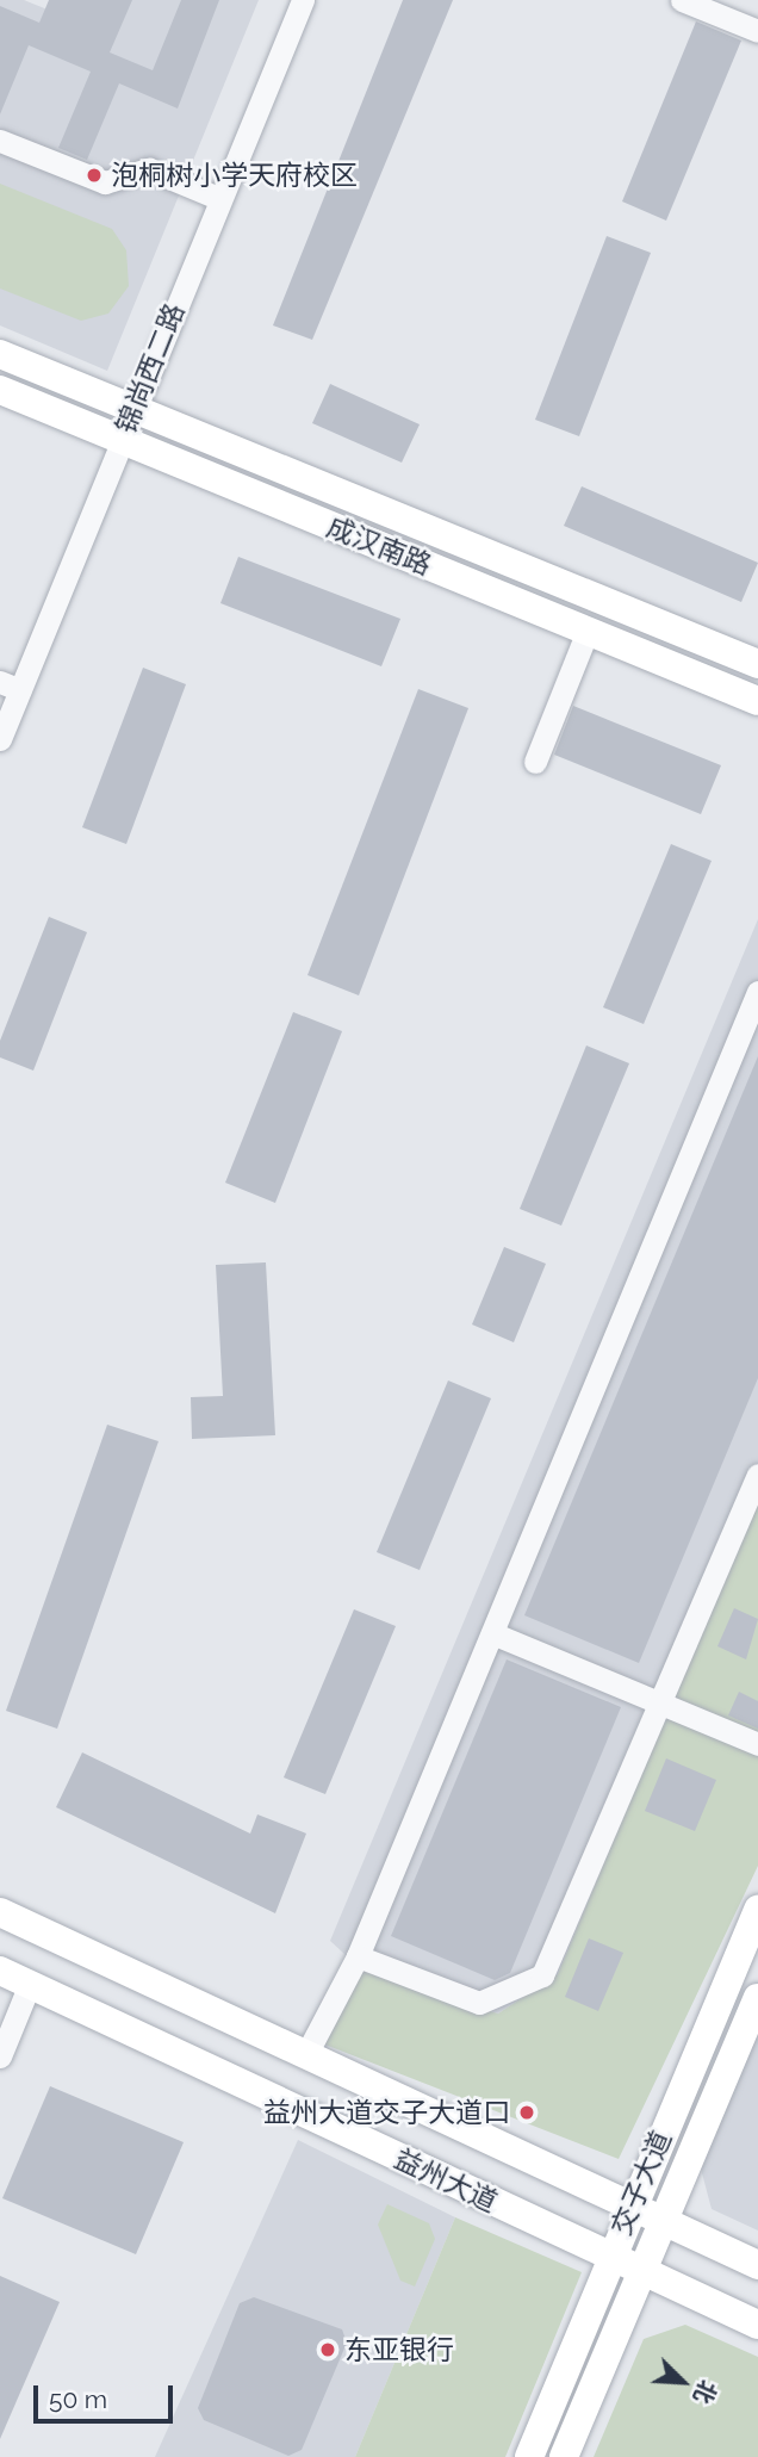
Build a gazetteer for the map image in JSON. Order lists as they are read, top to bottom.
{
  "streets": {
    "main road": ["成汉南路", "益州大道", "交子大道"],
    "street": ["锦尚西二路"]
  },
  "crossings": [
    ["锦尚西二路", "成汉南路"],
    ["益州大道", "交子大道"]
  ],
  "places": ["泡桐树小学天府校区", "益州大道交子大道口", "东亚银行"],
  "scale_bar": "50 m",
  "north": "bottom right"
}
